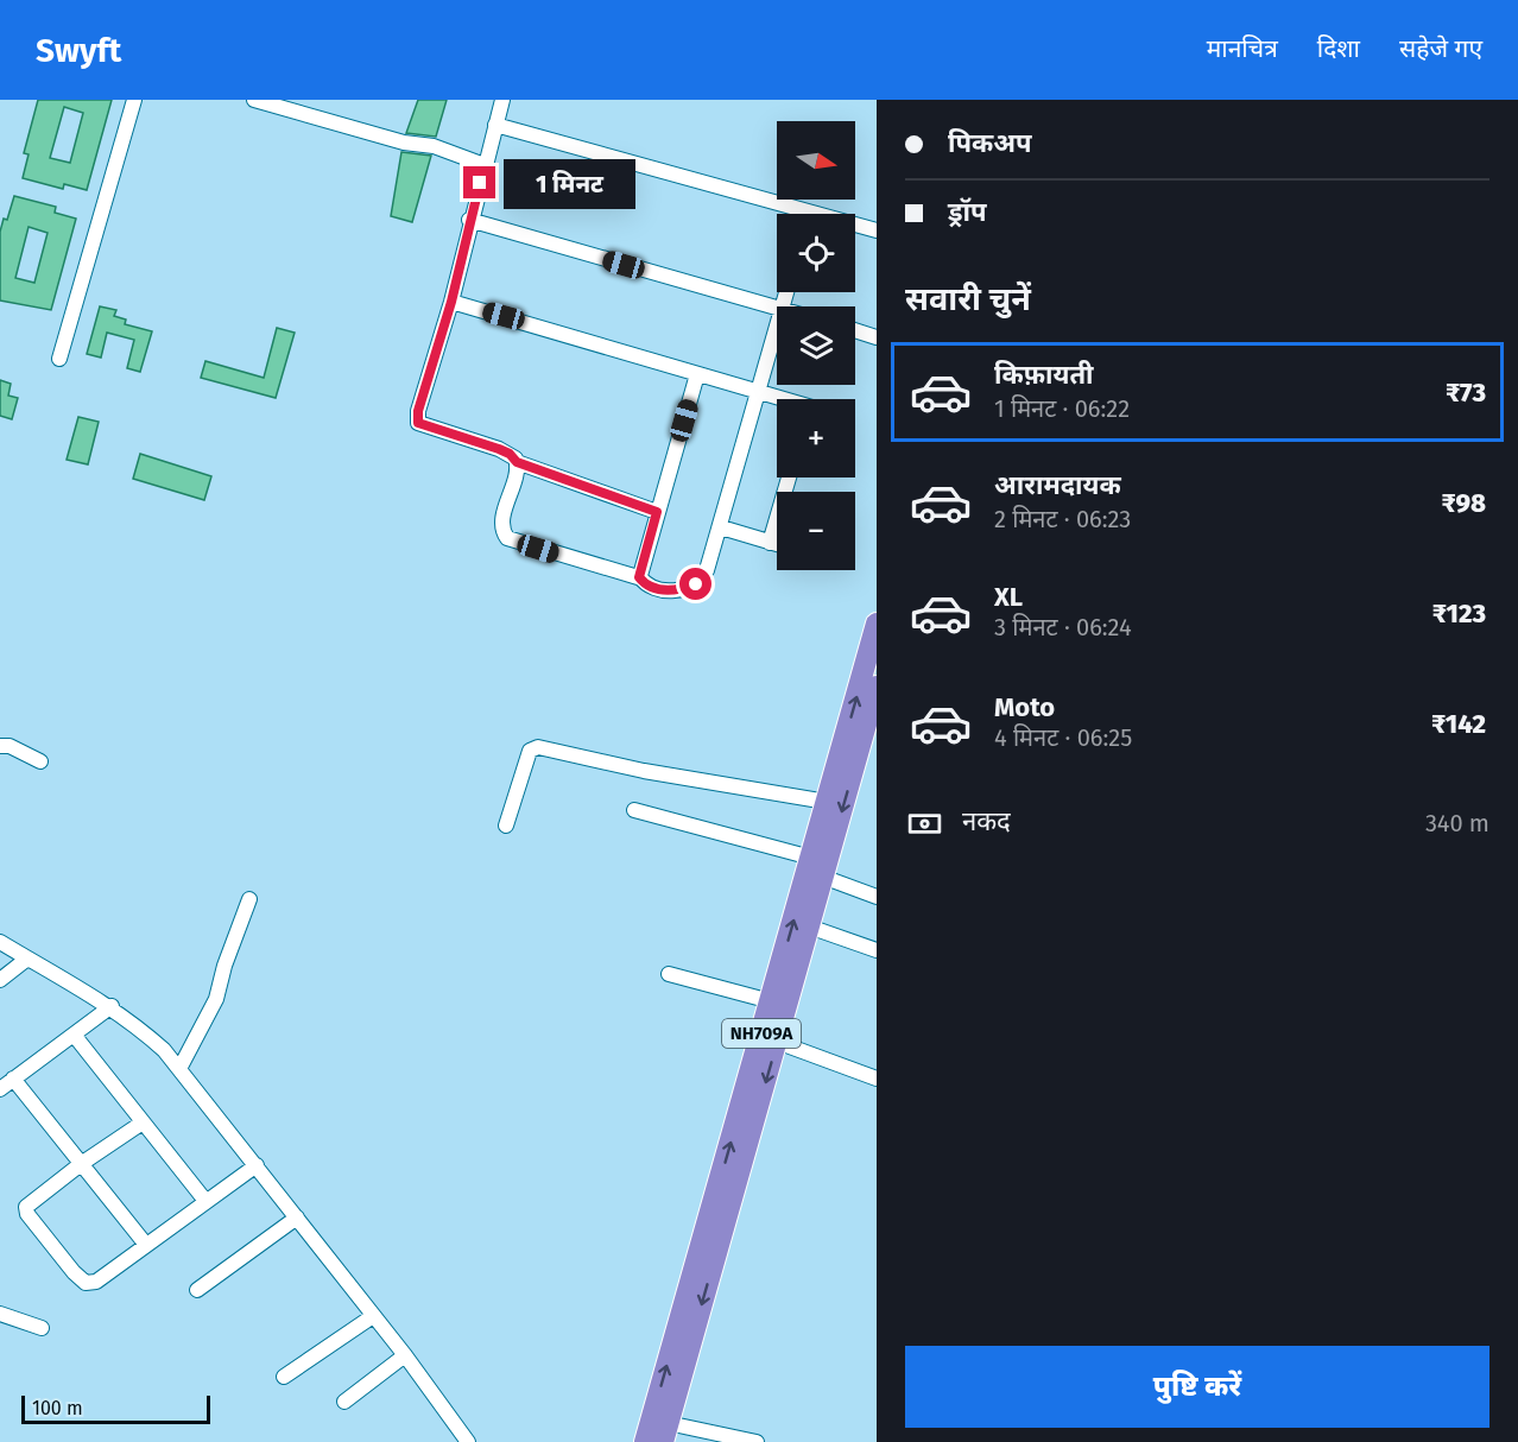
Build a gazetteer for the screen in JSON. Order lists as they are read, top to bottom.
{
  "streets": {
    "highway": ["NH709A"]
  },
  "scale_bar": "100 m",
  "north": "right",
  "page": {
    "header": "Swyft",
    "nav": ["मानचित्र", "दिशा", "सहेजे गए"],
    "banner": ["पिकअप", "ड्रॉप"],
    "map_buttons": ["+", "−"],
    "bubble": "1 मिनट",
    "heading": "सवारी चुनें",
    "list": [
      {
        "name": "किफ़ायती",
        "note": "1 मिनट · 06:22",
        "value": "₹73"
      },
      {
        "name": "आरामदायक",
        "note": "2 मिनट · 06:23",
        "value": "₹98"
      },
      {
        "name": "XL",
        "note": "3 मिनट · 06:24",
        "value": "₹123"
      },
      {
        "name": "Moto",
        "note": "4 मिनट · 06:25",
        "value": "₹142"
      }
    ],
    "pay": ["नकद", "340 m"],
    "buttons": "पुष्टि करें",
    "scale": "100 m"
  }
}
